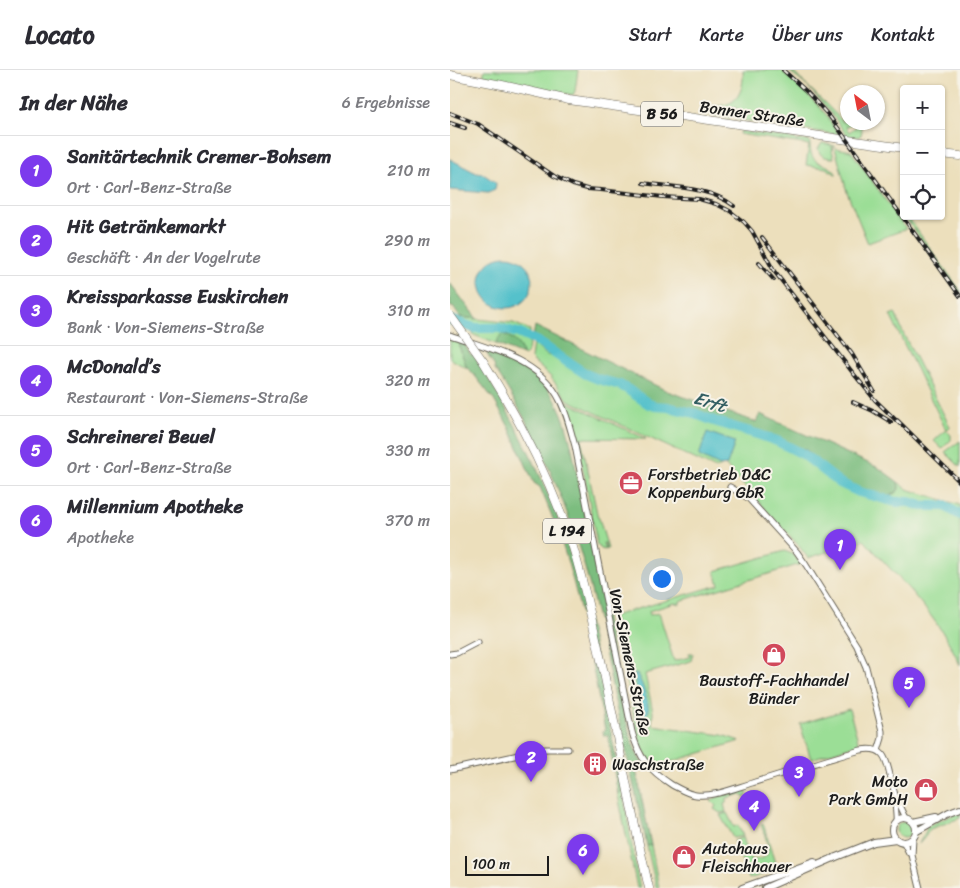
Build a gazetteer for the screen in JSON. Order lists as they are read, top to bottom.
{
  "streets": {
    "main road": ["Bonner Straße", "B 56", "L 194"],
    "street": ["Von-Siemens-Straße"]
  },
  "water": ["Erft"],
  "places": {
    "office": ["Forstbetrieb D&C Koppenburg GbR"],
    "shop": ["Baustoff-Fachhandel Bünder", "Moto Park GmbH", "Autohaus Fleischhauer"],
    "building": ["Waschstraße"]
  },
  "scale_bar": "100 m",
  "north": "top left",
  "page": {
    "header": "Locato",
    "nav": [
      "Start",
      "Karte",
      "Über uns",
      "Kontakt"
    ],
    "heading": ["In der Nähe", "6 Ergebnisse"],
    "map_buttons": ["+", "−"],
    "list": [
      {
        "mark": "1",
        "name": "Sanitärtechnik Cremer-Bohsem",
        "note": "Ort · Carl-Benz-Straße",
        "value": "210 m"
      },
      {
        "mark": "2",
        "name": "Hit Getränkemarkt",
        "note": "Geschäft · An der Vogelrute",
        "value": "290 m"
      },
      {
        "mark": "3",
        "name": "Kreissparkasse Euskirchen",
        "note": "Bank · Von-Siemens-Straße",
        "value": "310 m"
      },
      {
        "mark": "4",
        "name": "McDonald’s",
        "note": "Restaurant · Von-Siemens-Straße",
        "value": "320 m"
      },
      {
        "mark": "5",
        "name": "Schreinerei Beuel",
        "note": "Ort · Carl-Benz-Straße",
        "value": "330 m"
      },
      {
        "mark": "6",
        "name": "Millennium Apotheke",
        "note": "Apotheke",
        "value": "370 m"
      }
    ],
    "pins": [
      "1",
      "5",
      "2",
      "3",
      "4",
      "6"
    ],
    "scale": "100 m"
  }
}
